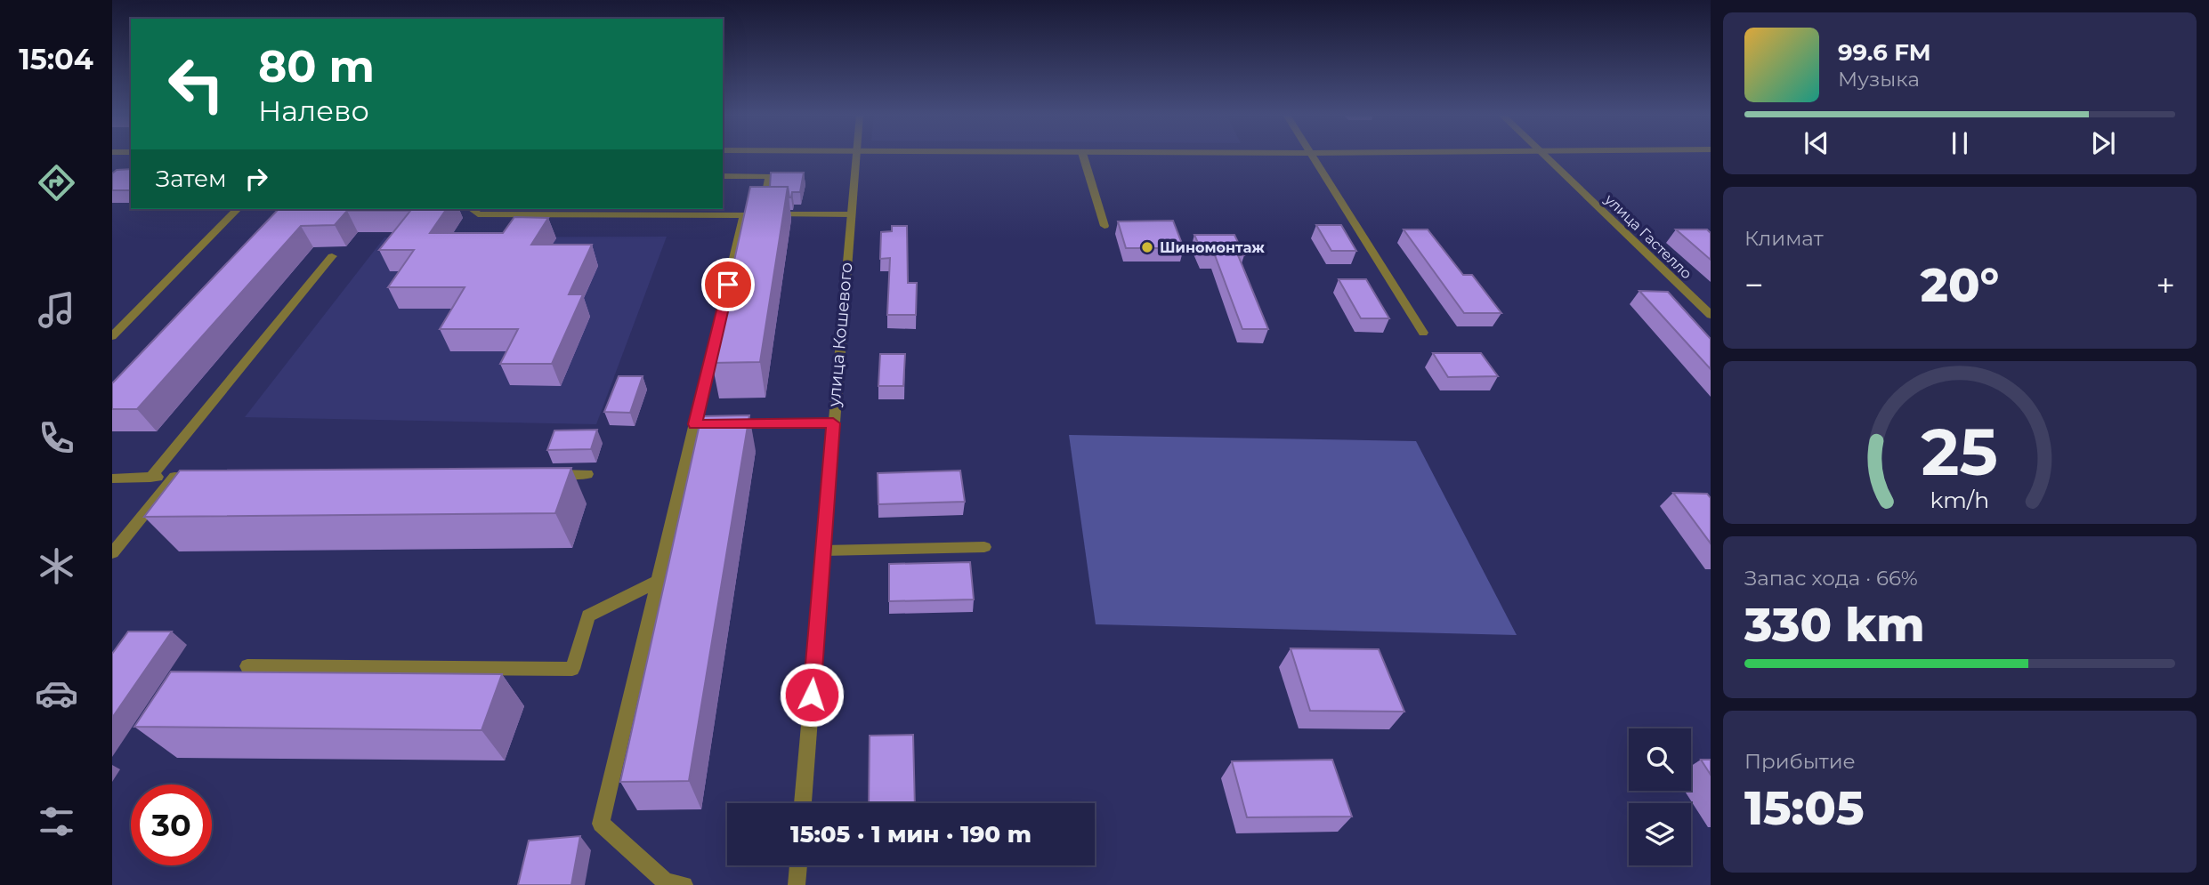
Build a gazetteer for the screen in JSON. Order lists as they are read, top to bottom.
{
  "streets": {
    "street": ["улица Гастелло", "улица Кошевого"]
  },
  "places": ["Шиномонтаж"],
  "page": {
    "tabs": "15:04",
    "turn": ["80 m", "Налево"],
    "song": ["99.6 FM", "Музыка"],
    "then": "Затем",
    "tile": [
      "Климат",
      ["Запас хода · 66%", "330 km"],
      ["Прибытие", "15:05"]
    ],
    "heat": ["−", "20°", "+"],
    "limit": "30",
    "trip": "15:05 · 1 мин · 190 m",
    "gauge": ["25", "km/h"]
  }
}
